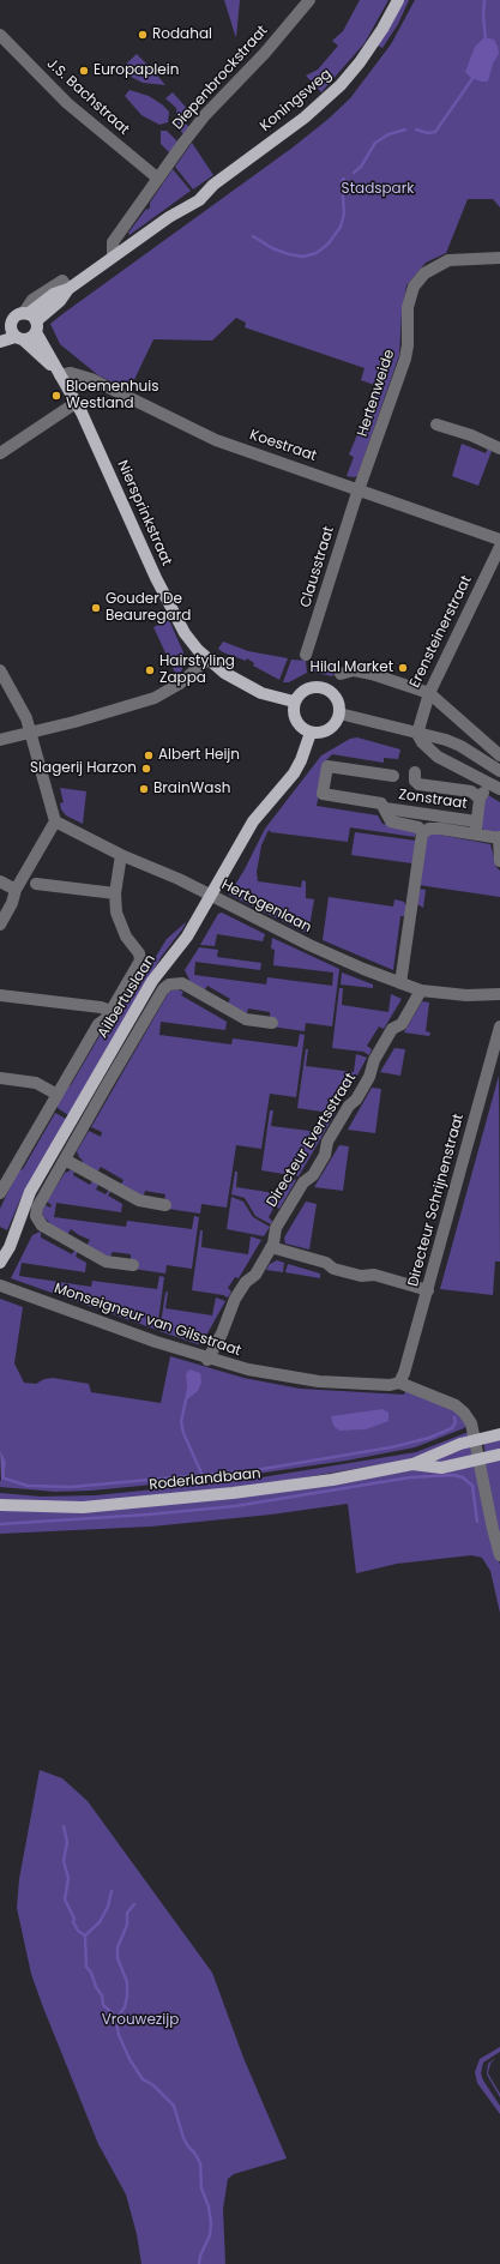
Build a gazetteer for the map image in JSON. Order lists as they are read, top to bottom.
{
  "streets": {
    "main road": [
      "Koningsweg",
      "Niersprinkstraat",
      "Ailbertuslaan",
      "Roderlandbaan"
    ],
    "street": [
      "Diepenbrockstraat",
      "J.S. Bachstraat",
      "Hertenweide",
      "Koestraat",
      "Clausstraat",
      "Erensteinerstraat",
      "Zonstraat",
      "Hertogenlaan",
      "Directeur Evertsstraat",
      "Directeur Schrijnenstraat",
      "Monseigneur van Gilsstraat"
    ]
  },
  "crossings": [
    ["Diepenbrockstraat", "J.S. Bachstraat"],
    ["Koningsweg", "Niersprinkstraat"],
    ["Hertenweide", "Koestraat"],
    ["Hertenweide", "Clausstraat"],
    ["Koestraat", "Niersprinkstraat"],
    ["Koestraat", "Clausstraat"],
    ["Erensteinerstraat", "Zonstraat"],
    ["Hertogenlaan", "Ailbertuslaan"],
    ["Hertogenlaan", "Directeur Evertsstraat"],
    ["Directeur Evertsstraat", "Monseigneur van Gilsstraat"],
    ["Directeur Schrijnenstraat", "Monseigneur van Gilsstraat"]
  ],
  "parks": ["Stadspark", "Vrouwezijp"],
  "places": [
    "Rodahal",
    "Europaplein",
    "Bloemenhuis Westland",
    "Gouder De Beauregard",
    "Hilal Market",
    "Hairstyling Zappa",
    "Albert Heijn",
    "Slagerij Harzon",
    "BrainWash"
  ]
}
